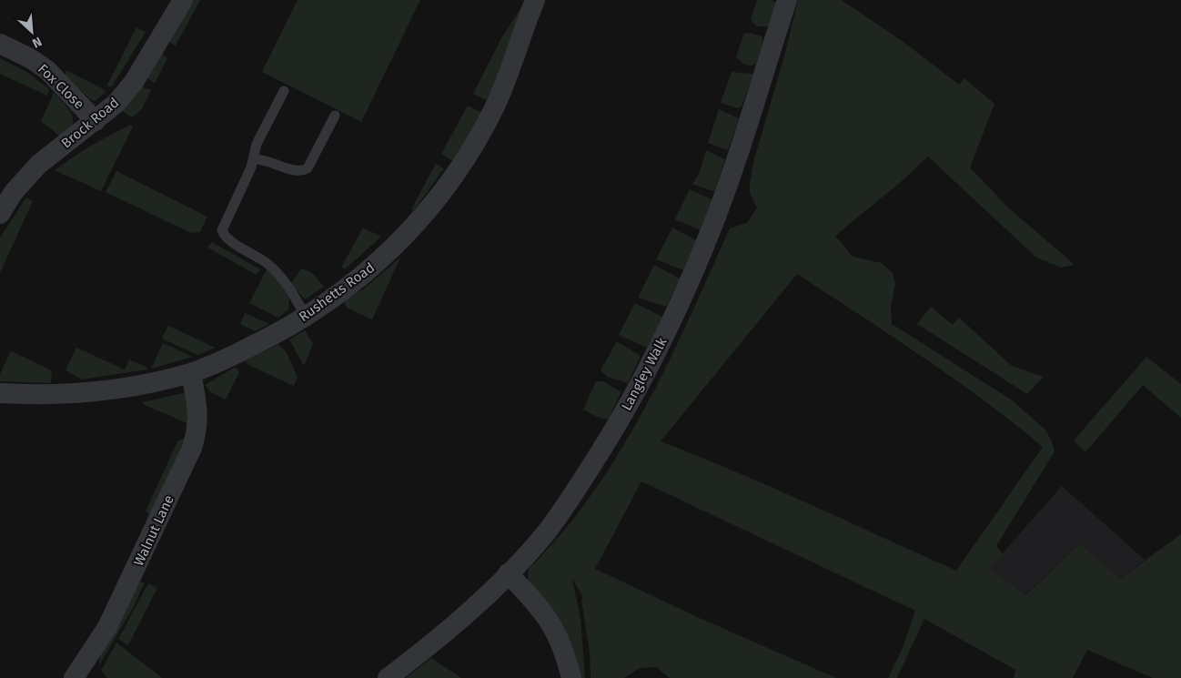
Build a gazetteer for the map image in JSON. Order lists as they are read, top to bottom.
{
  "streets": {
    "street": [
      "Fox Close",
      "Brock Road",
      "Rushetts Road",
      "Langley Walk",
      "Walnut Lane"
    ]
  },
  "crossings": [
    ["Fox Close", "Brock Road"],
    ["Rushetts Road", "Walnut Lane"]
  ],
  "north": "bottom right"
}
